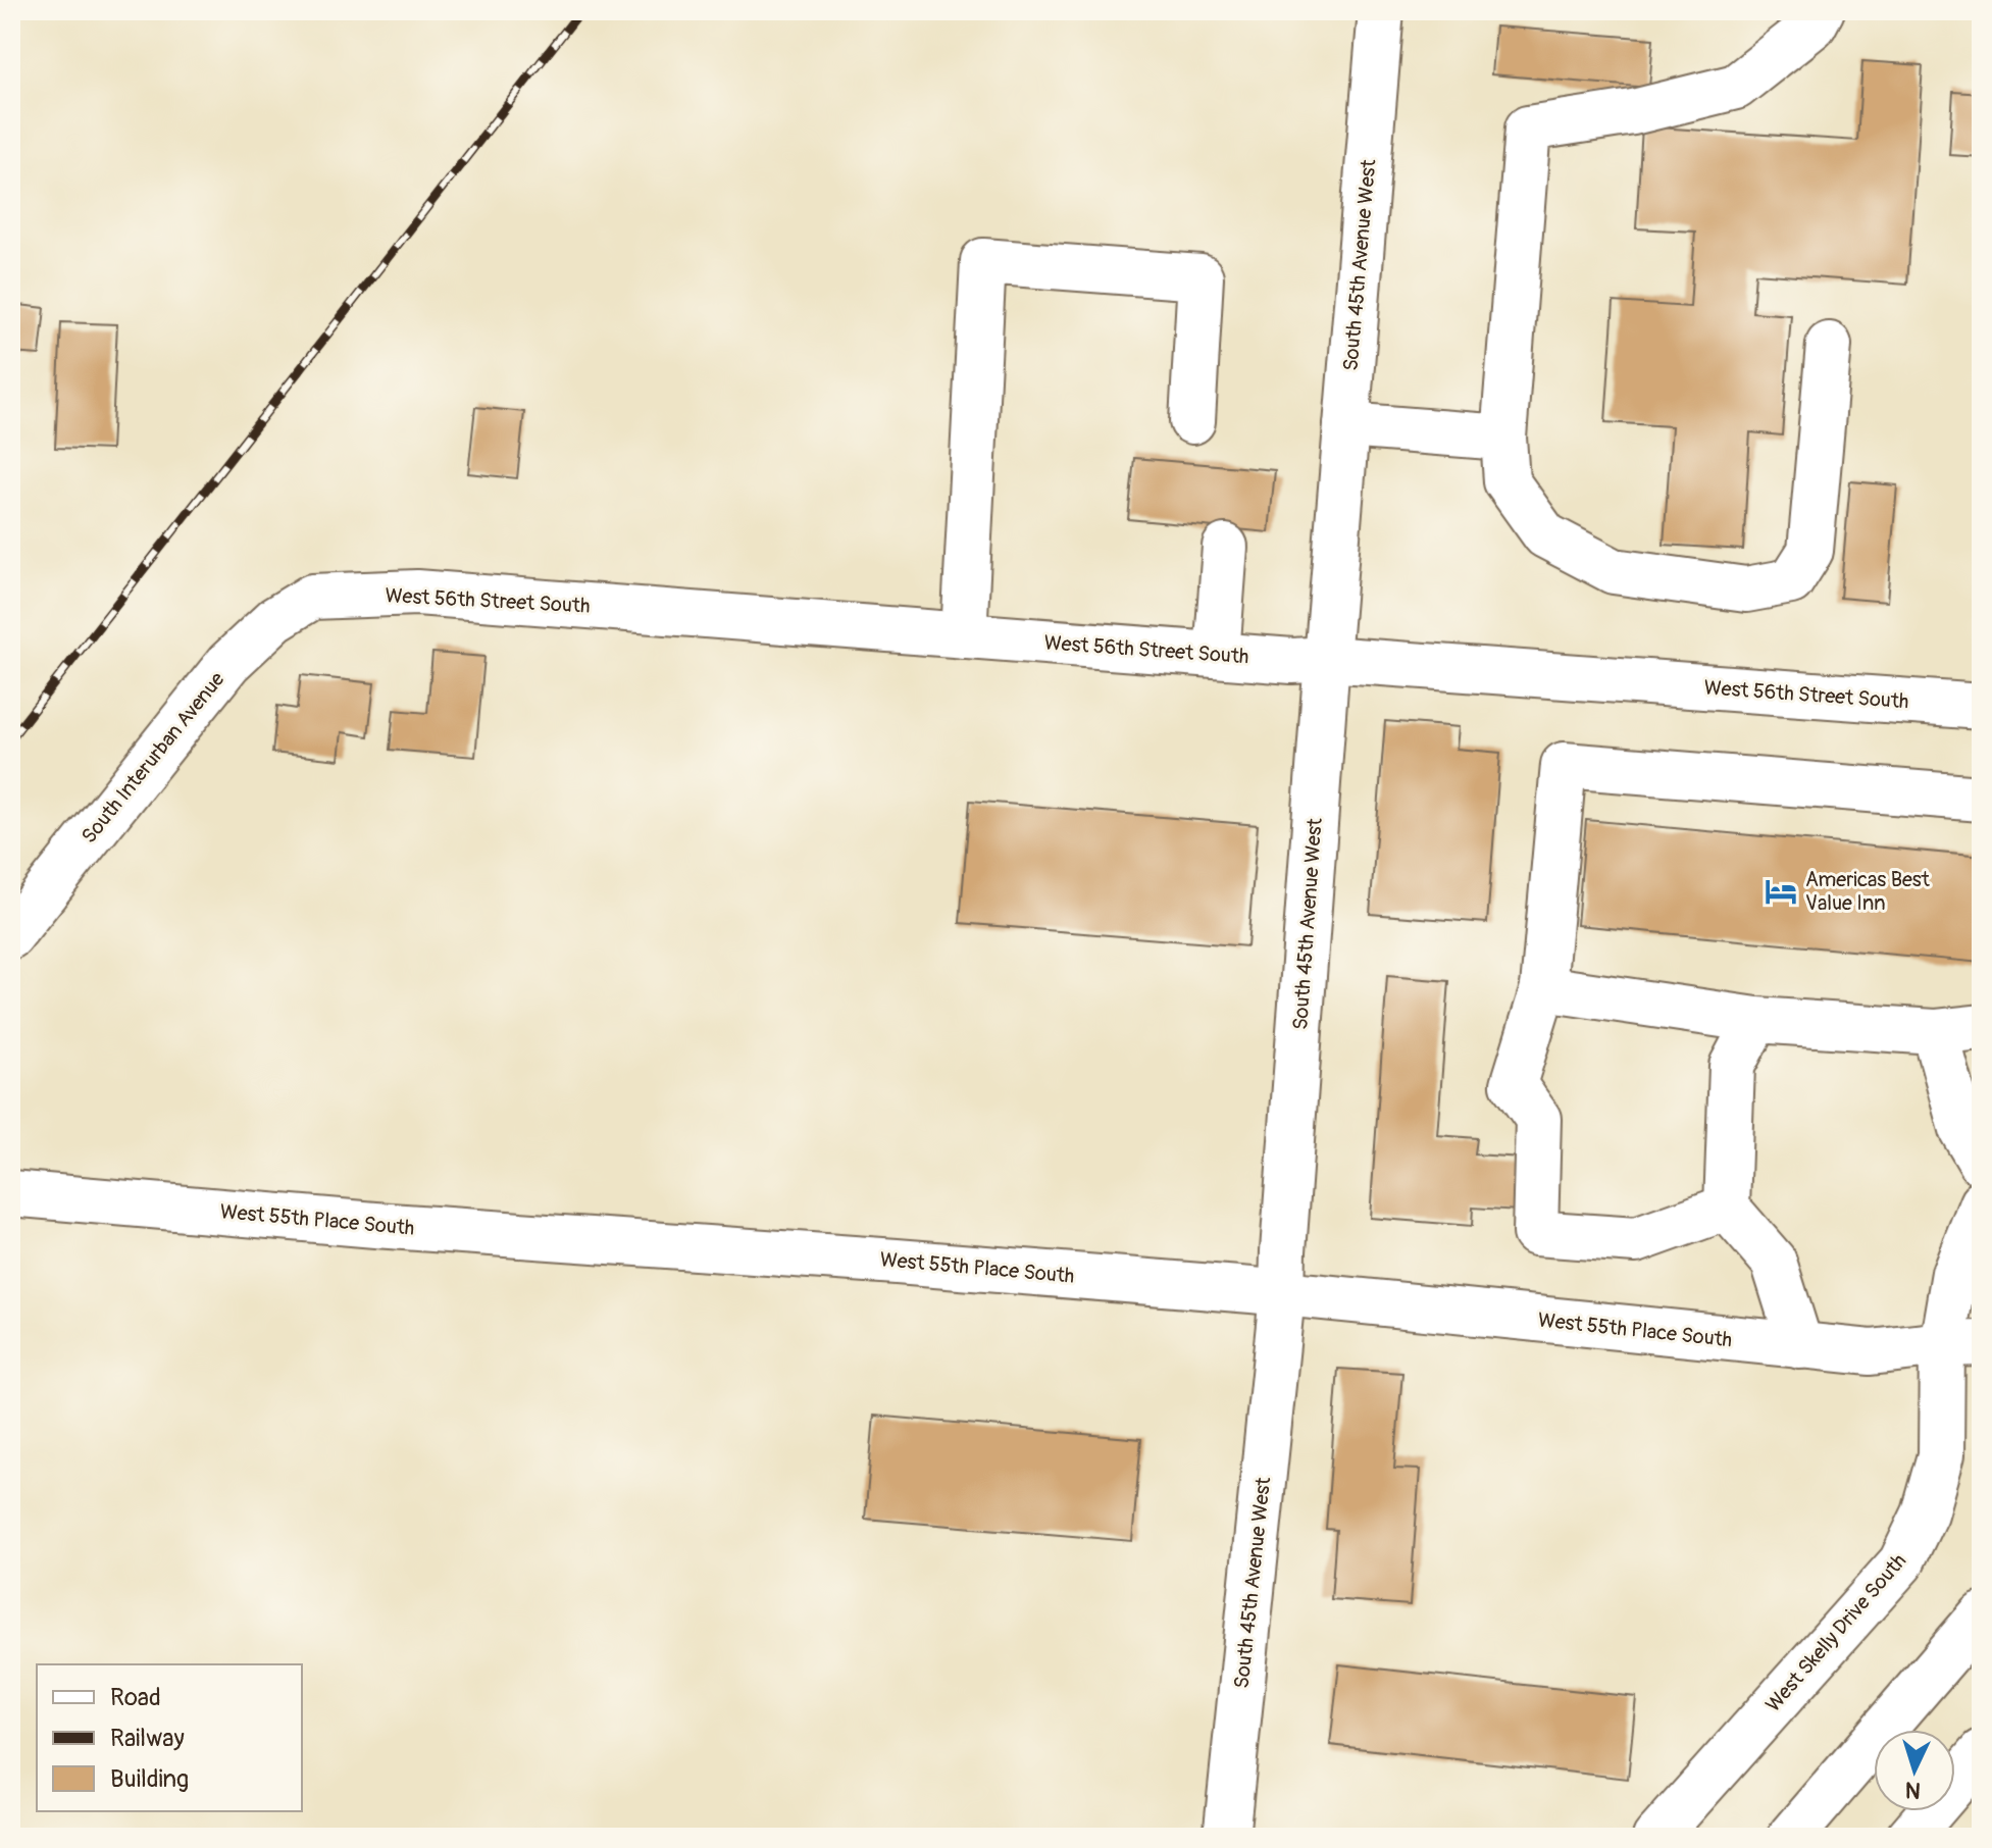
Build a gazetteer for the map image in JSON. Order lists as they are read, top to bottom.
{
  "streets": {
    "main road": [
      "South 45th Avenue West",
      "West 56th Street South",
      "South Interurban Avenue",
      "West 55th Place South",
      "West Skelly Drive South"
    ]
  },
  "crossings": [
    ["South 45th Avenue West", "West 56th Street South"],
    ["South 45th Avenue West", "West 55th Place South"],
    ["West 56th Street South", "South Interurban Avenue"],
    ["West 55th Place South", "West Skelly Drive South"]
  ],
  "places": {
    "hotel": ["Americas Best Value Inn"]
  },
  "legend": ["Road", "Railway", "Building"],
  "north": "bottom"
}
